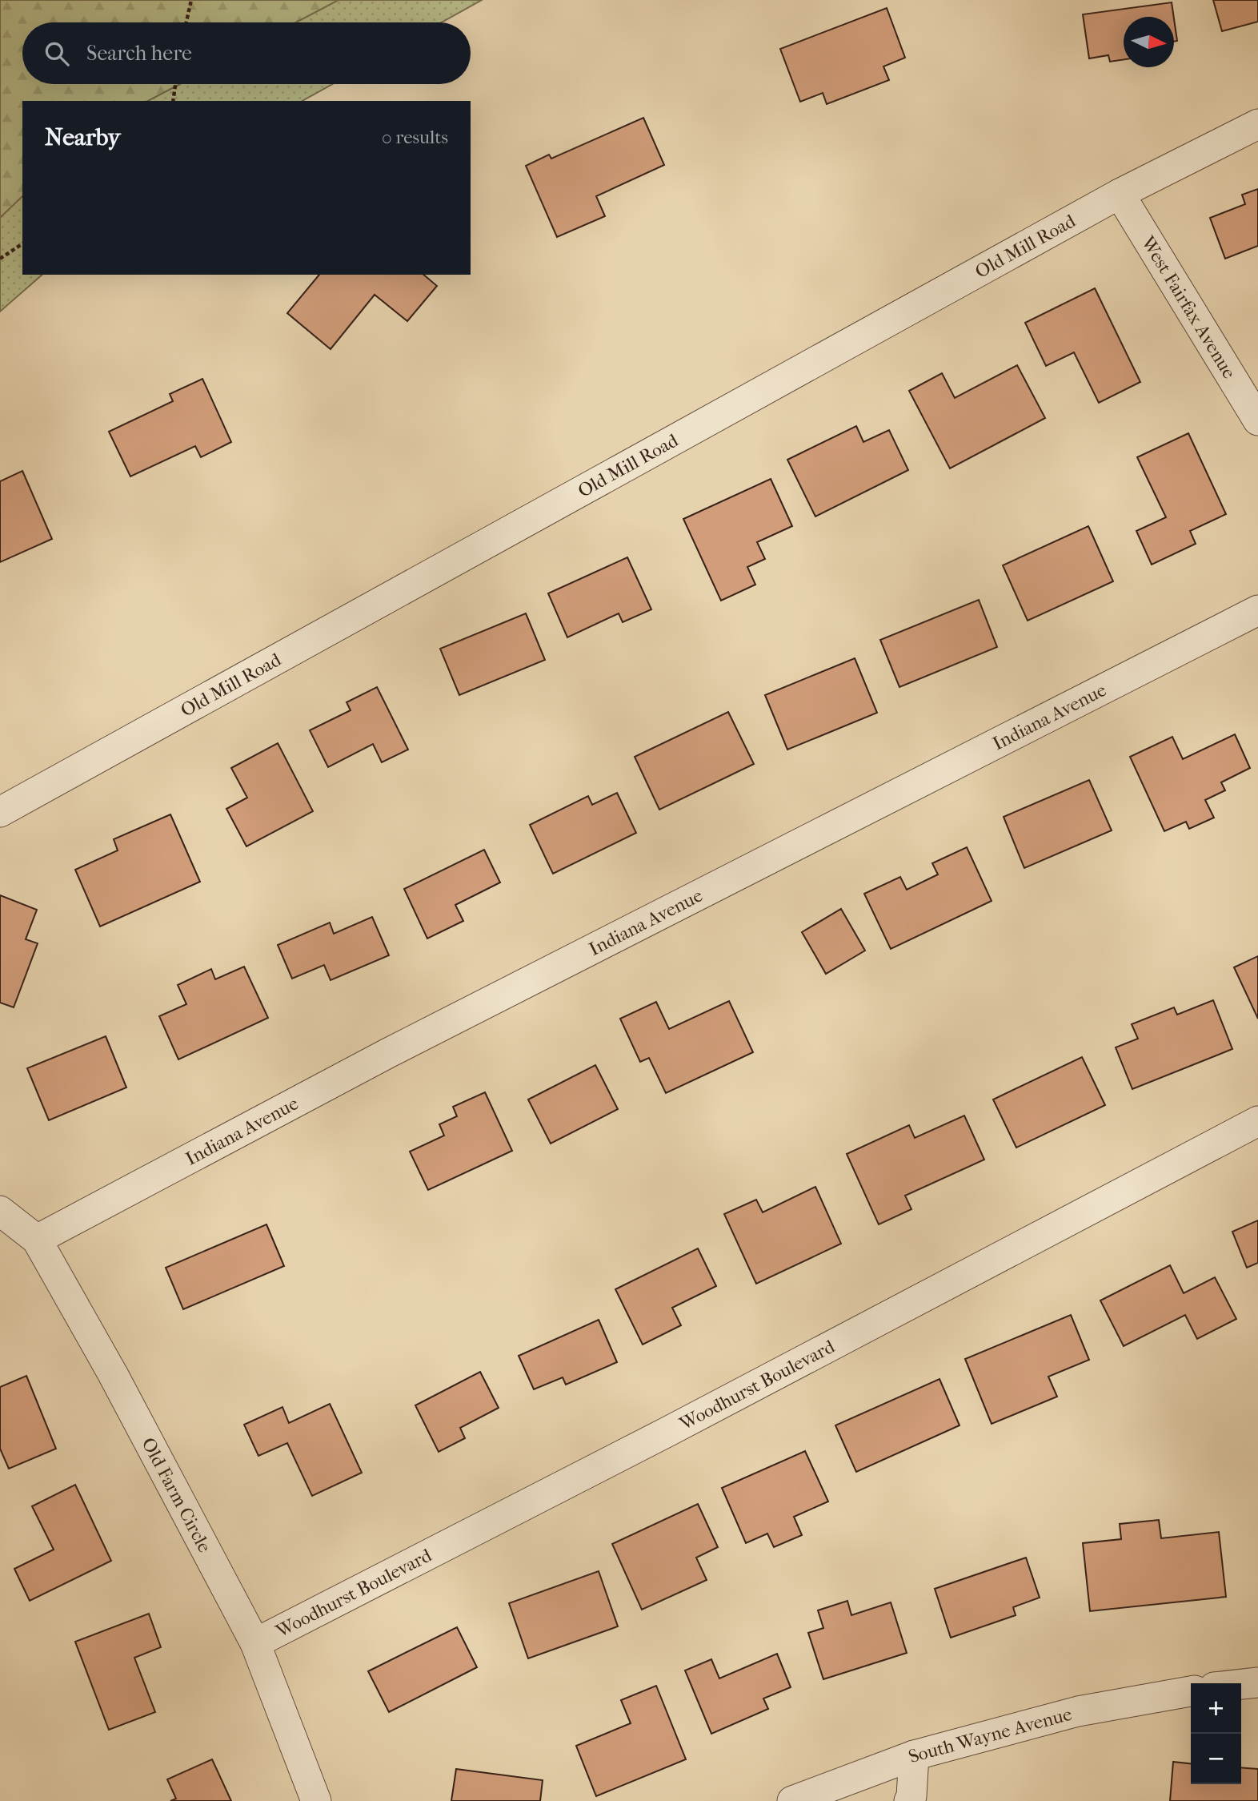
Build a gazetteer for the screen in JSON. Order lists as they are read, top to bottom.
{
  "streets": {
    "street": [
      "Old Mill Road",
      "West Fairfax Avenue",
      "Indiana Avenue",
      "Woodhurst Boulevard",
      "Old Farm Circle",
      "South Wayne Avenue"
    ]
  },
  "crossings": [
    ["Old Mill Road", "West Fairfax Avenue"],
    ["Indiana Avenue", "Old Farm Circle"],
    ["Woodhurst Boulevard", "Old Farm Circle"]
  ],
  "north": "right",
  "page": {
    "search": "Search here",
    "heading": ["Nearby", "0 results"],
    "map_buttons": ["+", "−"]
  }
}
